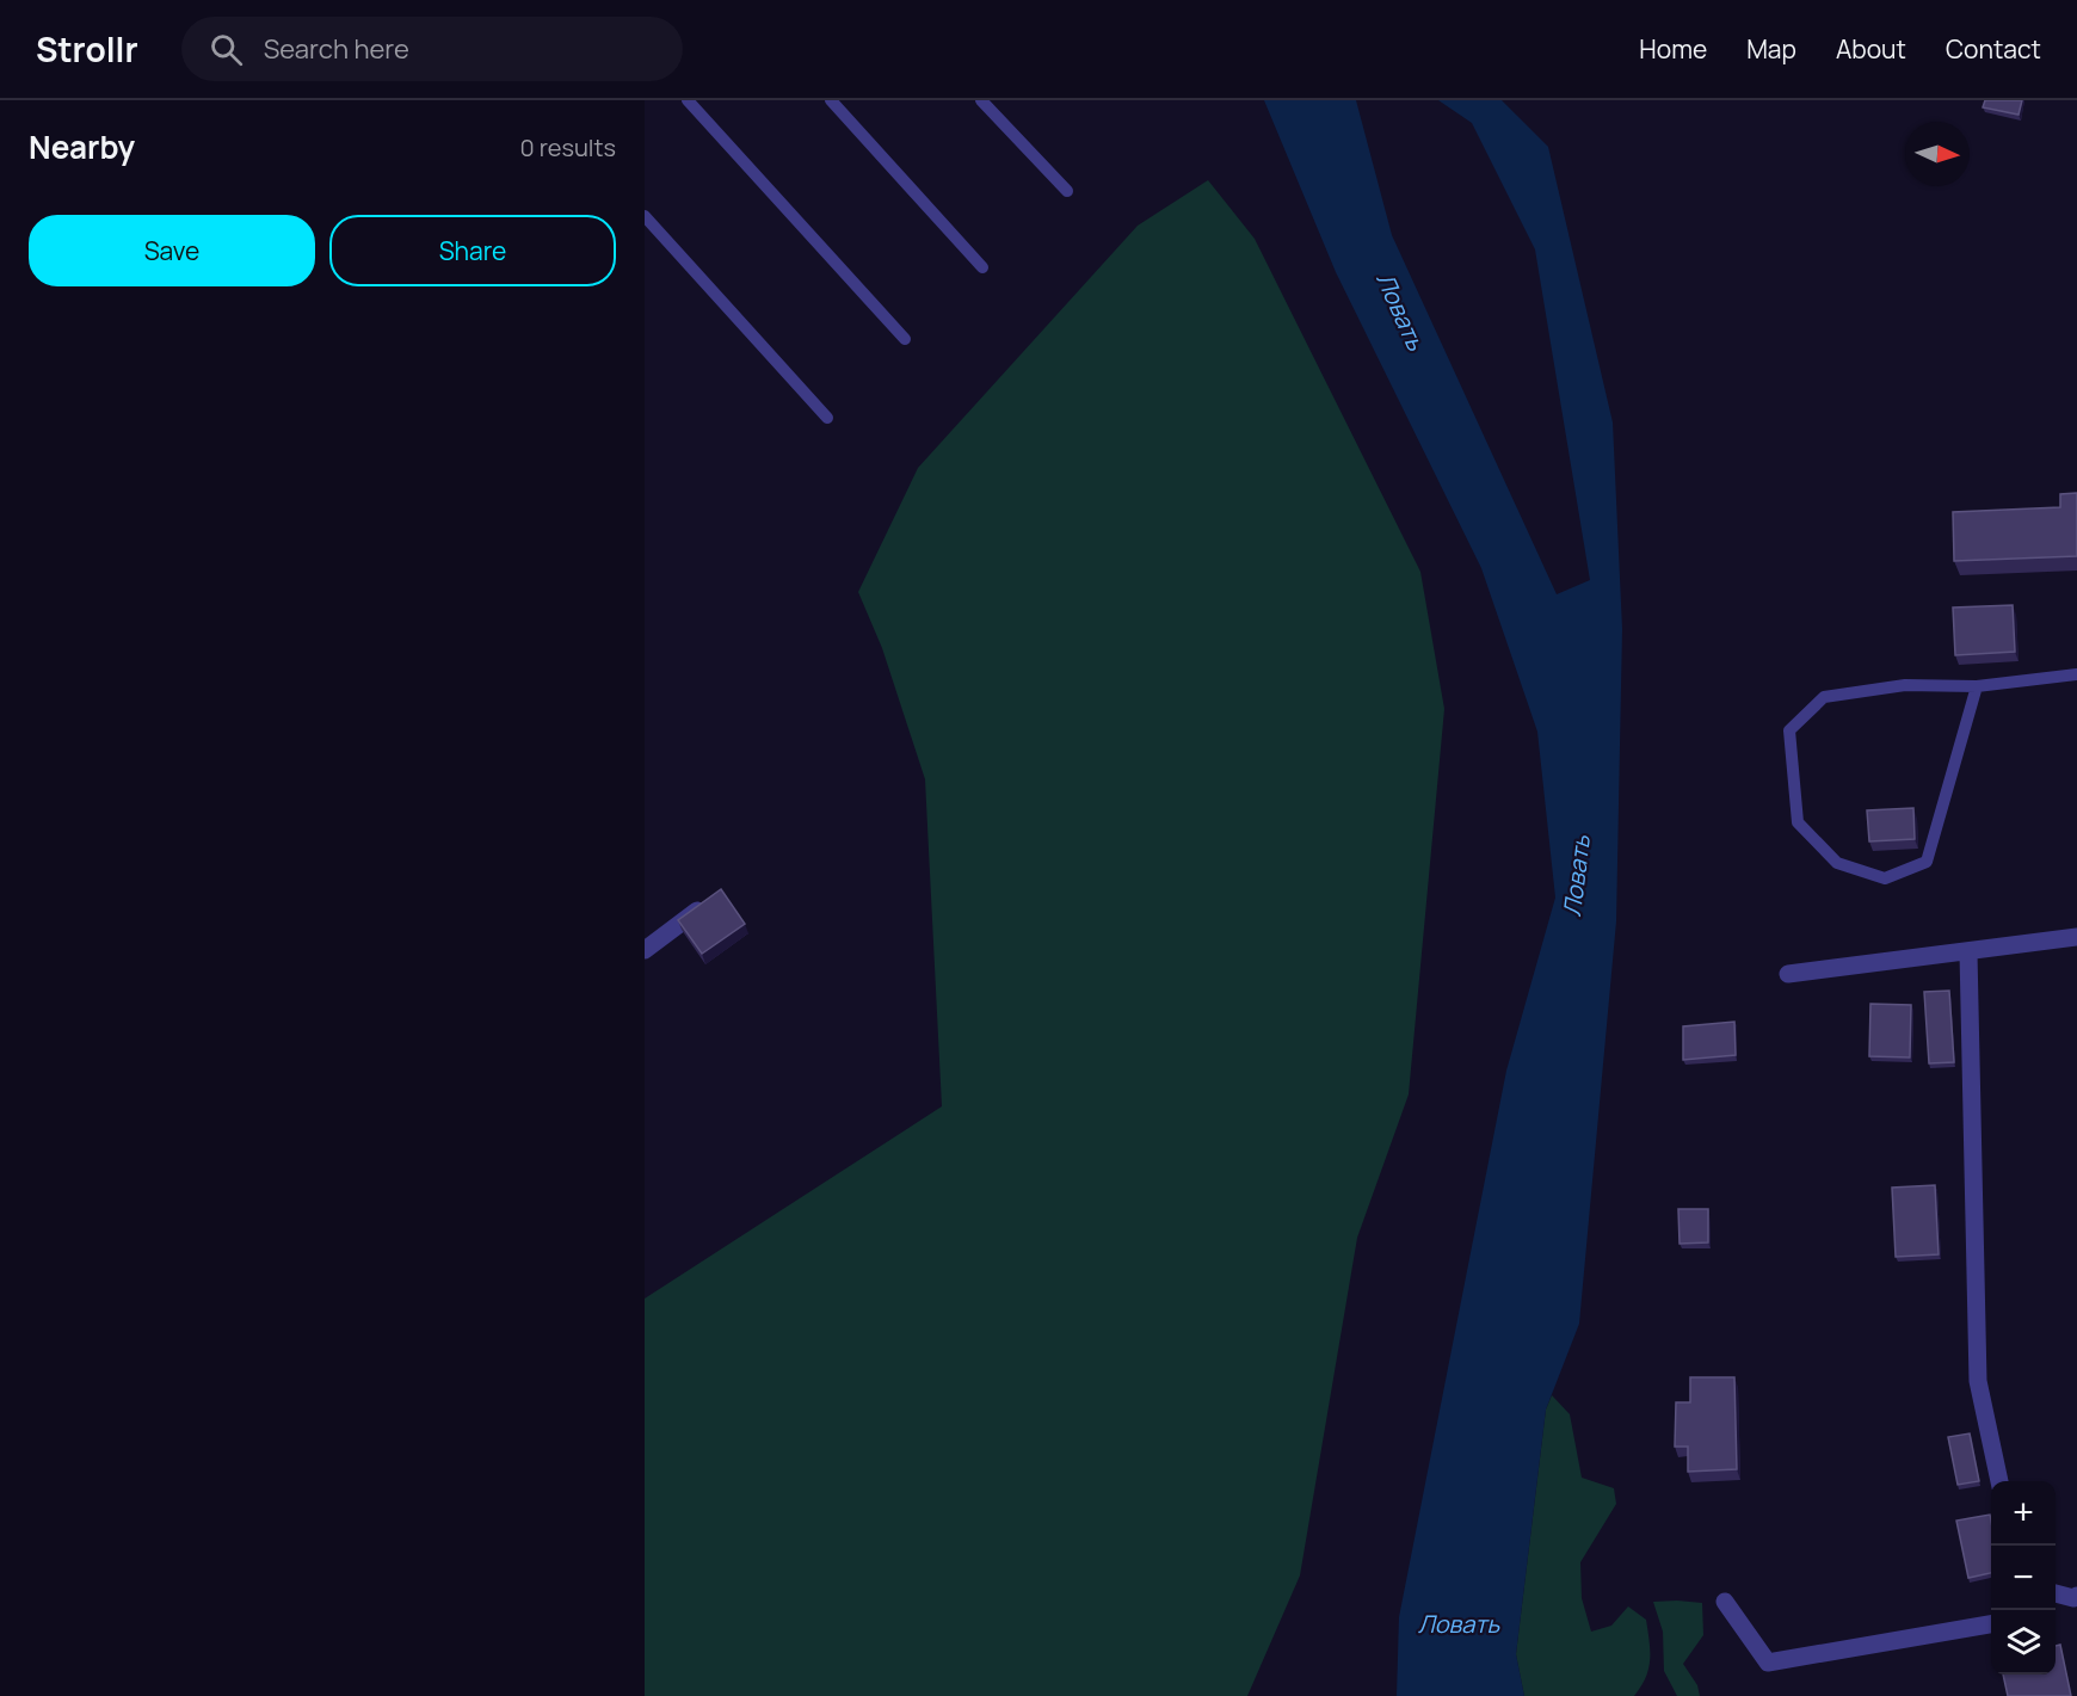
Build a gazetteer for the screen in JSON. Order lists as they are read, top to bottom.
{
  "water": ["Ловать"],
  "north": "right",
  "page": {
    "header": "Strollr",
    "search": "Search here",
    "nav": [
      "Home",
      "Map",
      "About",
      "Contact"
    ],
    "heading": ["Nearby", "0 results"],
    "buttons": ["Save", "Share"],
    "map_buttons": ["+", "−"]
  }
}
